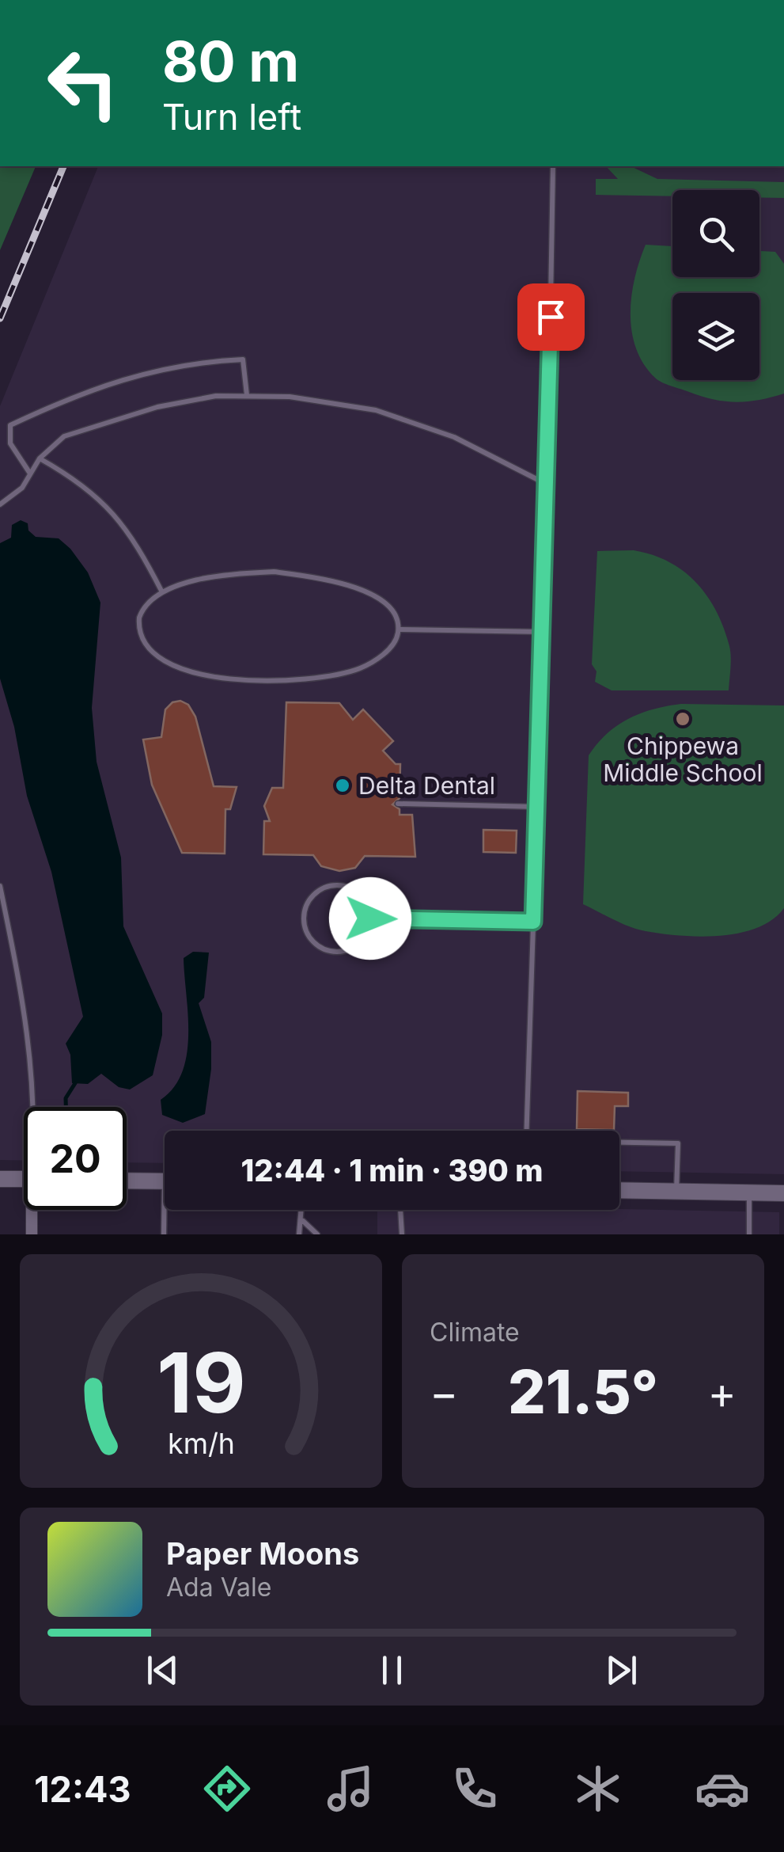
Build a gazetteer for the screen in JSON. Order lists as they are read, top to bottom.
{
  "places": ["Chippewa Middle School", "Delta Dental"],
  "page": {
    "turn": ["80 m", "Turn left"],
    "limit": "20",
    "trip": "12:44 · 1 min · 390 m",
    "tile": "Climate",
    "heat": ["−", "21.5°", "+"],
    "song": ["Paper Moons", "Ada Vale"],
    "tabs": "12:43",
    "gauge": ["19", "km/h"]
  }
}
